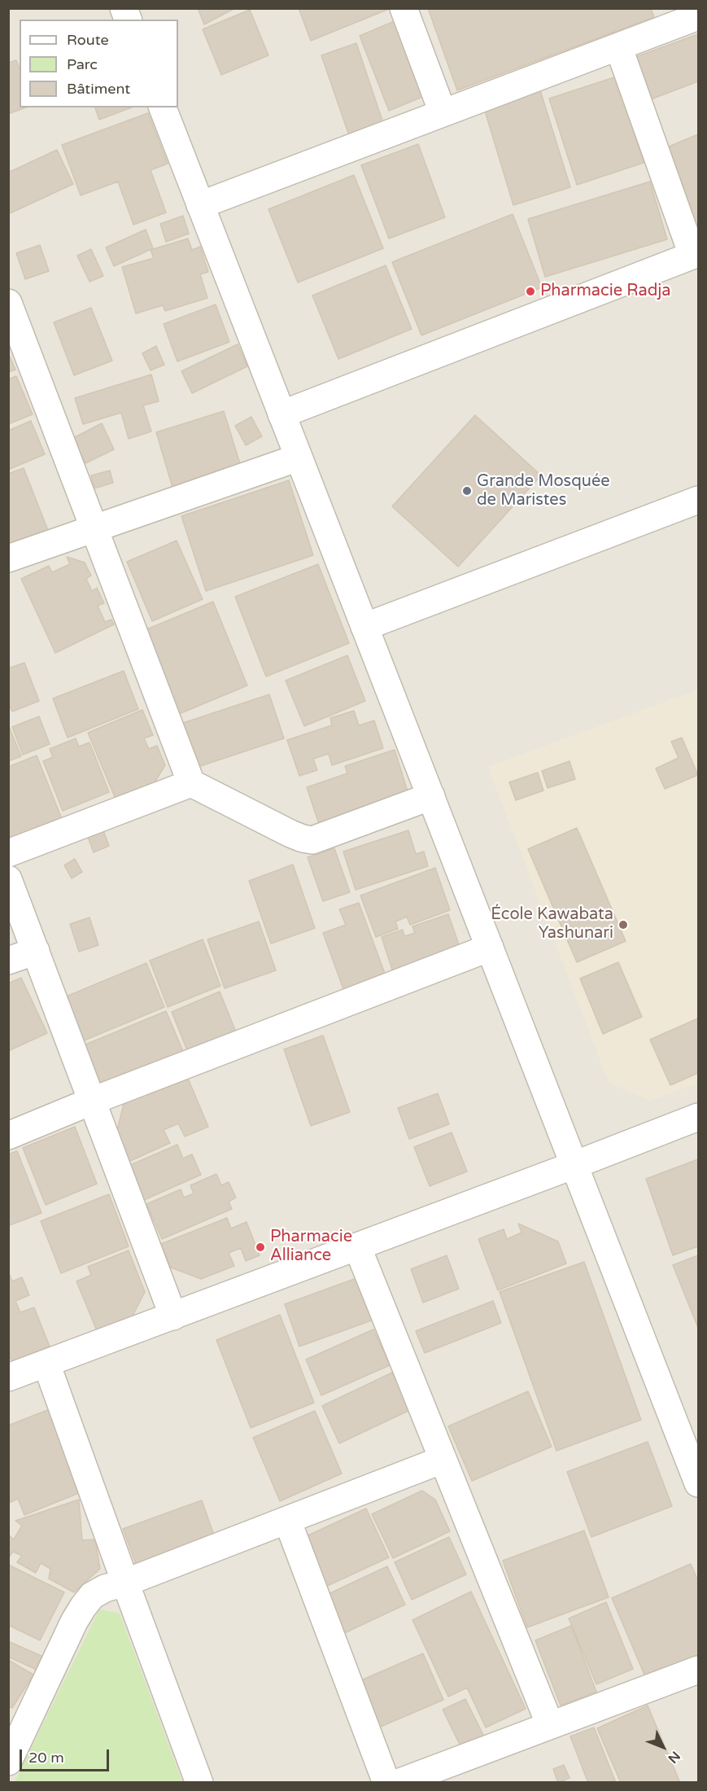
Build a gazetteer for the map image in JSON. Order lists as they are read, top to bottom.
{
  "places": [
    "Pharmacie Radja",
    "Grande Mosquée de Maristes",
    "École Kawabata Yashunari",
    "Pharmacie Alliance"
  ],
  "legend": ["Route", "Parc", "Bâtiment"],
  "scale_bar": "20 m",
  "north": "bottom right"
}
